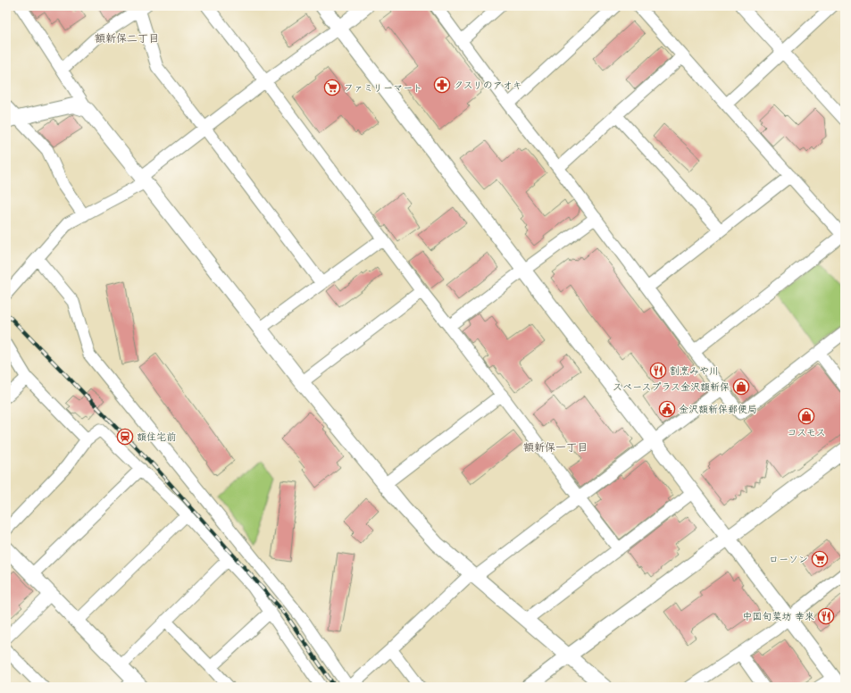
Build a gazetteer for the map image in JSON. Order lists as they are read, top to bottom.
{
  "districts": ["額新保二丁目", "額新保一丁目"],
  "places": {
    "pharmacy": ["クスリのアオキ"],
    "supermarket": ["ファミリーマート", "ローソン"],
    "restaurant": ["割烹みや川", "中国旬菜坊 幸來"],
    "shop": ["スペースプラス金沢額新保", "コスモス"],
    "public building": ["金沢額新保郵便局"],
    "station": ["額住宅前"]
  }
}
